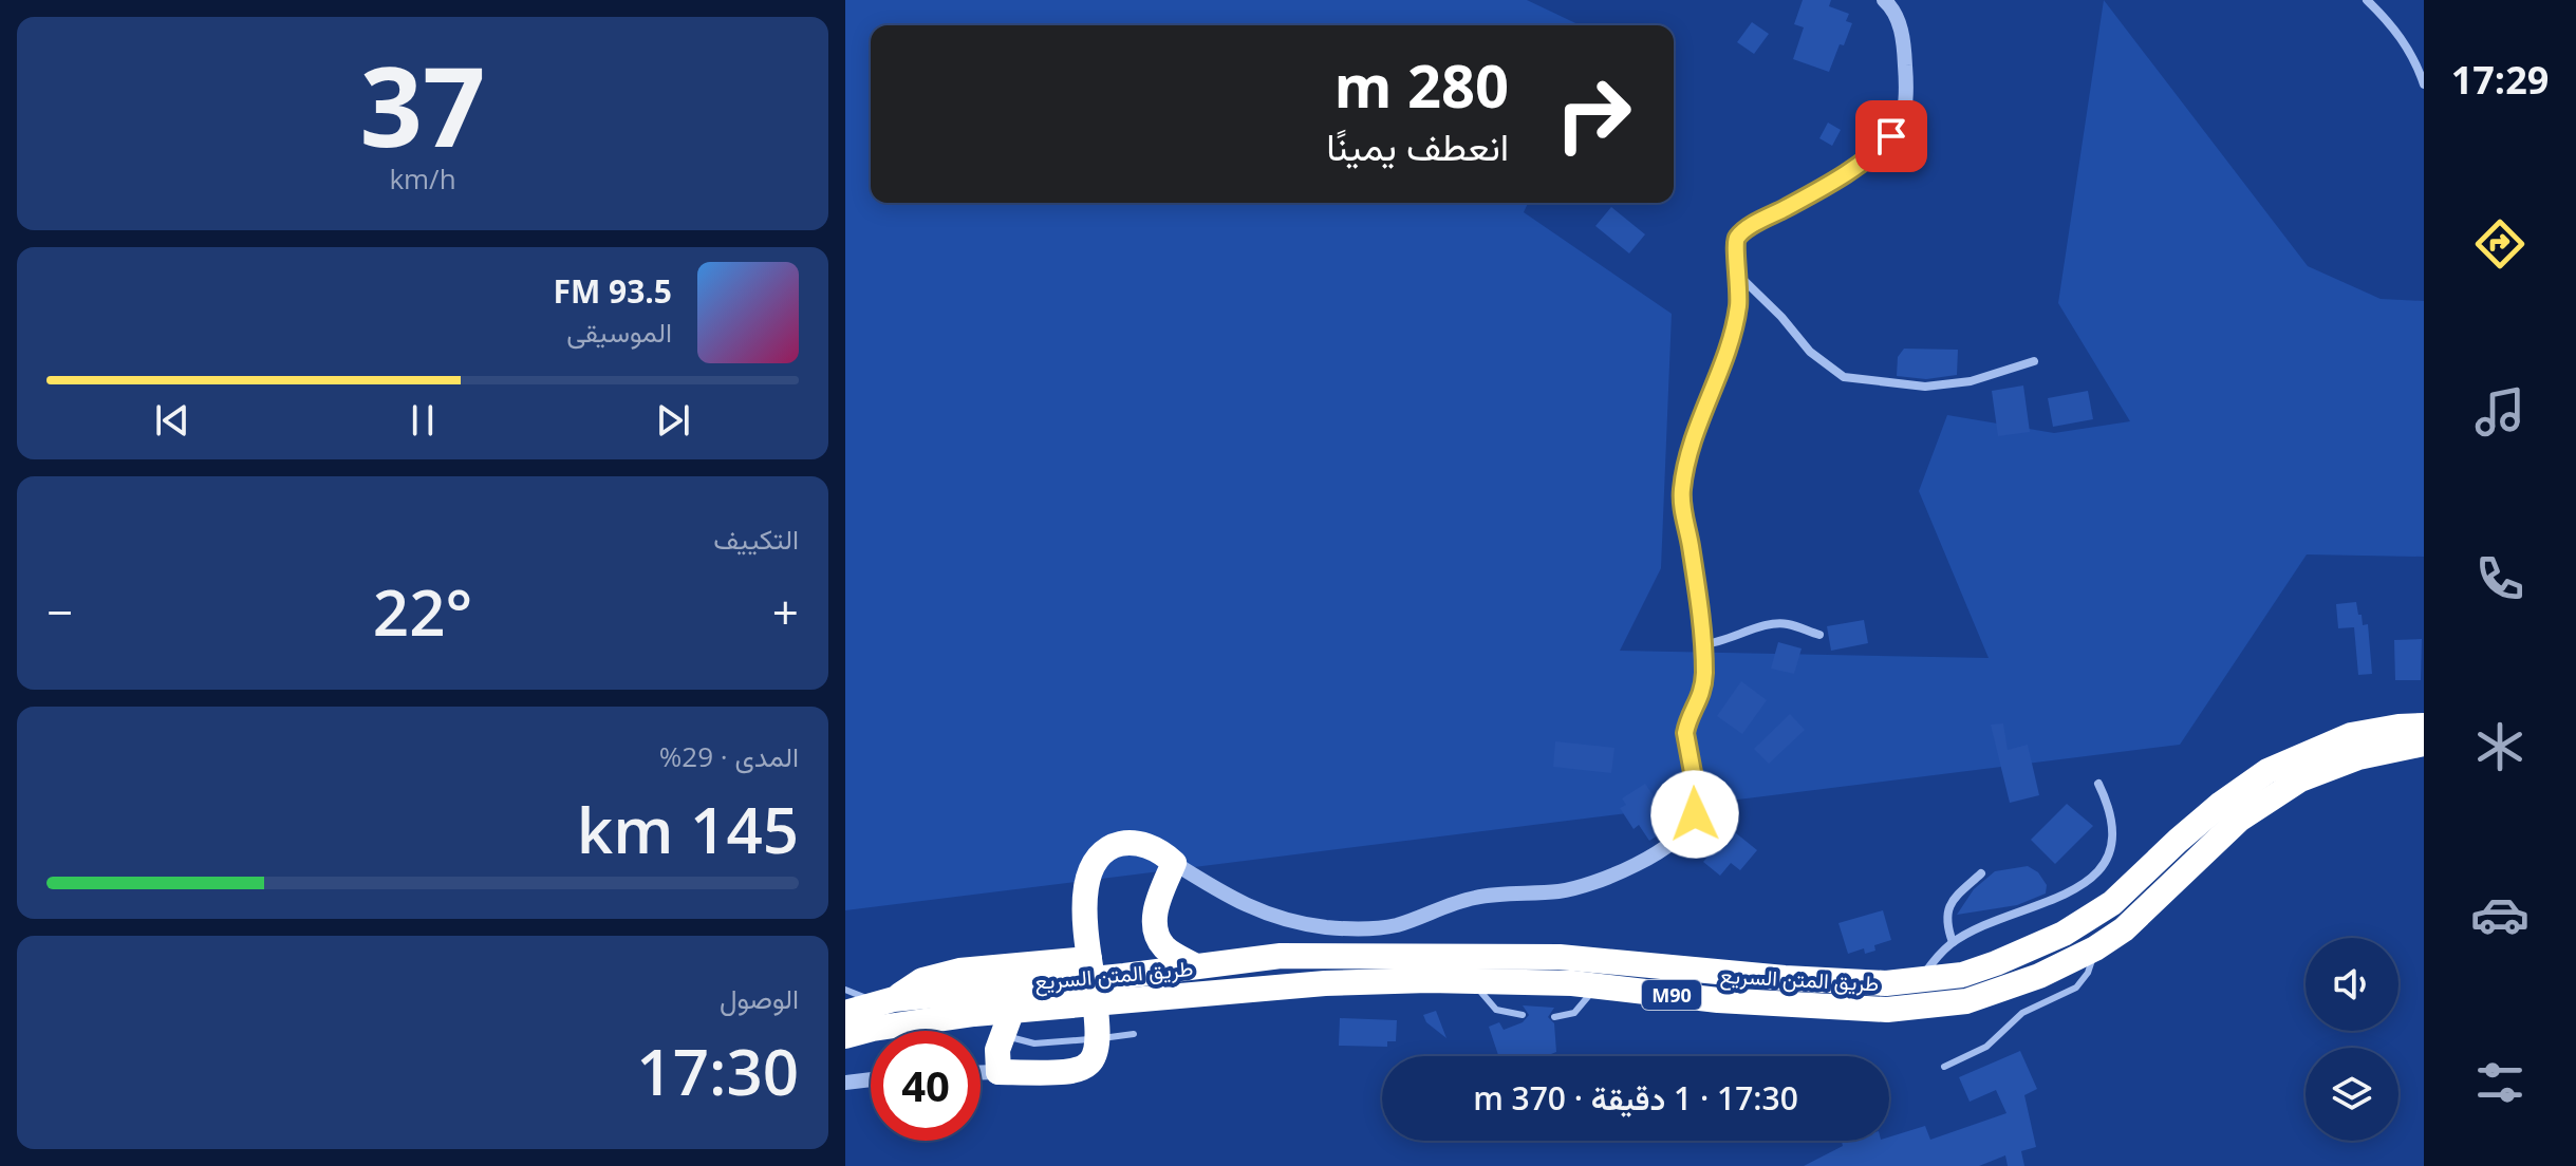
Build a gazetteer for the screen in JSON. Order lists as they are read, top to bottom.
{
  "streets": {
    "highway": ["طريق المتن السريع", "M90"]
  },
  "page": {
    "tabs": "17:29",
    "tile": [
      ["37", "km/h"],
      "التكييف",
      ["المدى · 29%", "145 km"],
      ["الوصول", "17:30"]
    ],
    "turn": ["280 m", "انعطف يمينًا"],
    "song": ["93.5 FM", "الموسيقى"],
    "heat": ["−", "22°", "+"],
    "limit": "40",
    "trip": "17:30 · 1 دقيقة · 370 m"
  }
}
